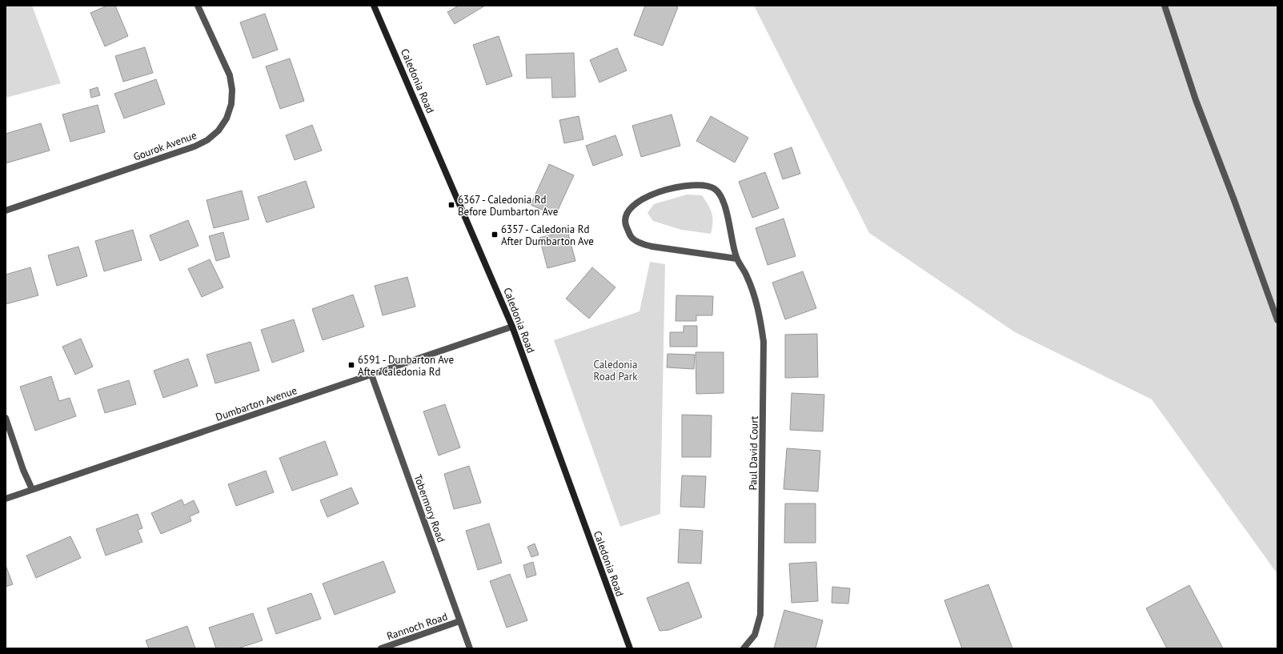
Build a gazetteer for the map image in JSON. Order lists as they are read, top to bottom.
{
  "streets": {
    "street": [
      "Caledonia Road",
      "Gourok Avenue",
      "Dumbarton Avenue",
      "Paul David Court",
      "Tobermory Road",
      "Rannoch Road"
    ]
  },
  "crossings": [
    ["Caledonia Road", "Dumbarton Avenue"],
    ["Dumbarton Avenue", "Tobermory Road"],
    ["Tobermory Road", "Rannoch Road"]
  ],
  "parks": ["Caledonia Road Park"],
  "places": {
    "transit": ["6367 - Caledonia Rd Before Dumbarton Ave", "6357 - Caledonia Rd After Dumbarton Ave", "6591 - Dunbarton Ave After Caledonia Rd"]
  }
}
